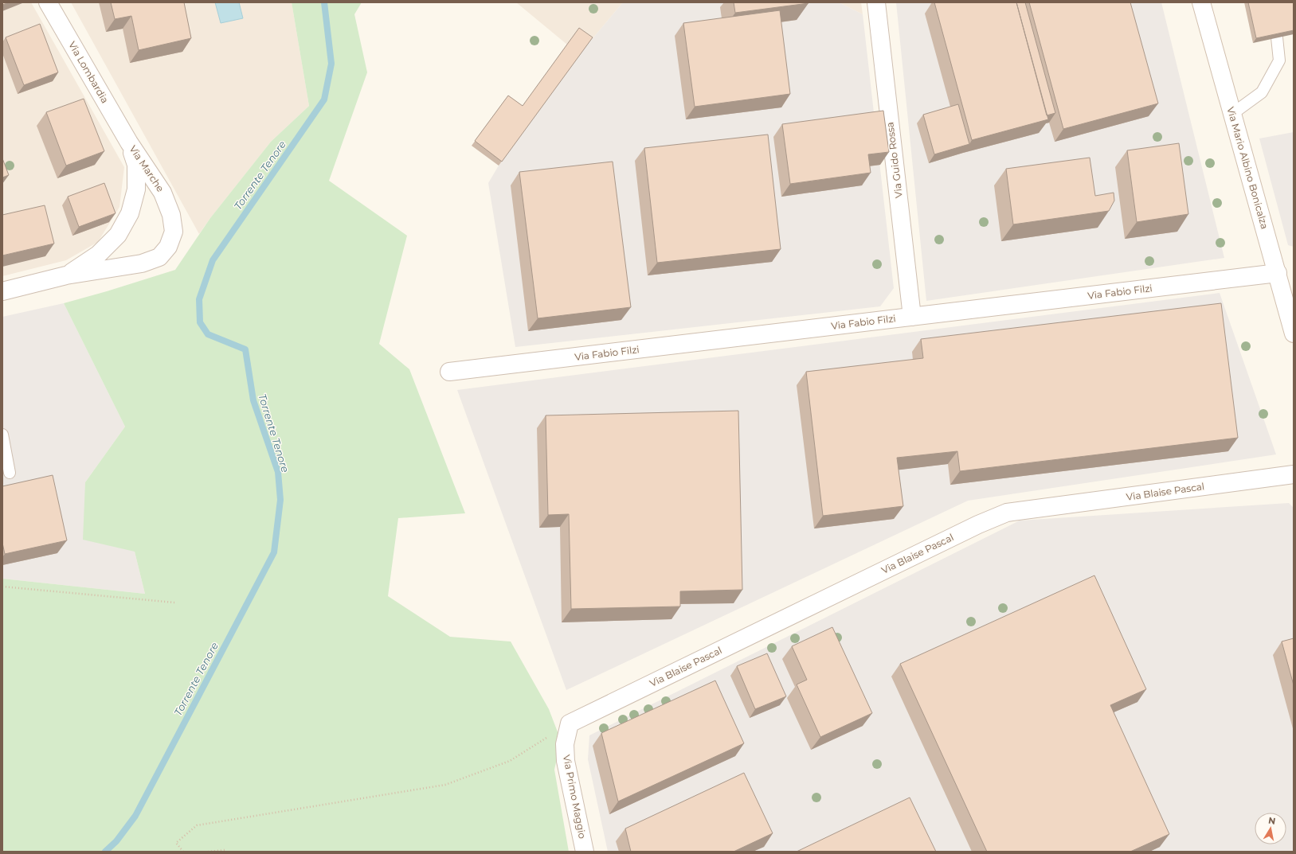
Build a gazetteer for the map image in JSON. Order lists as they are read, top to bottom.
{
  "streets": {
    "street": [
      "Via Lombardia",
      "Via Guido Rossa",
      "Via Mario Albino Bonicalza",
      "Via Marche",
      "Via Fabio Filzi",
      "Via Blaise Pascal",
      "Via Primo Maggio"
    ]
  },
  "crossings": [
    ["Via Lombardia", "Via Marche"],
    ["Via Guido Rossa", "Via Fabio Filzi"],
    ["Via Mario Albino Bonicalza", "Via Fabio Filzi"],
    ["Via Blaise Pascal", "Via Primo Maggio"]
  ],
  "water": ["Torrente Tenore"],
  "north": "top"
}
